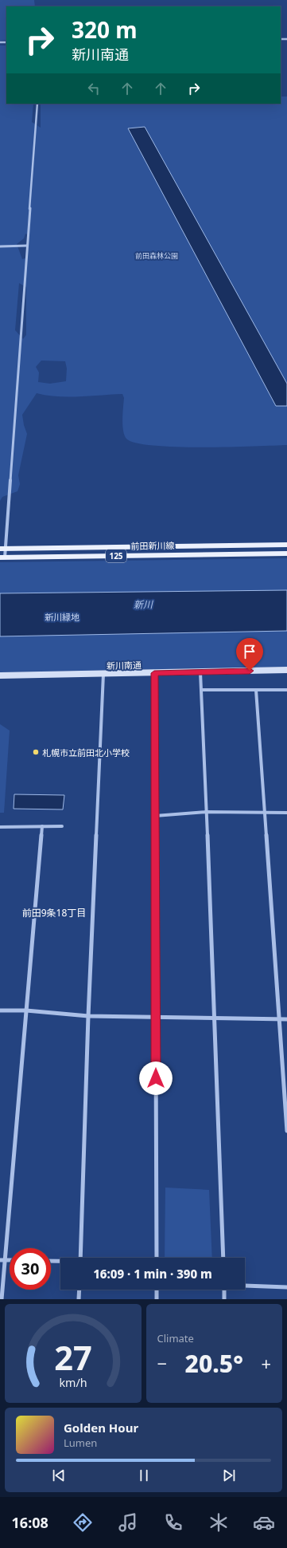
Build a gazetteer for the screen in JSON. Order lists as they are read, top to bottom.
{
  "streets": {
    "main road": ["前田新川線", "125"],
    "street": ["新川南通"]
  },
  "districts": ["前田9条18丁目"],
  "water": ["新川"],
  "parks": ["前田森林公園", "新川緑地"],
  "places": ["札幌市立前田北小学校"],
  "page": {
    "turn": ["320 m", "新川南通"],
    "limit": "30",
    "trip": "16:09 · 1 min · 390 m",
    "tile": "Climate",
    "heat": ["−", "20.5°", "+"],
    "song": ["Golden Hour", "Lumen"],
    "tabs": "16:08",
    "gauge": ["27", "km/h"]
  }
}
